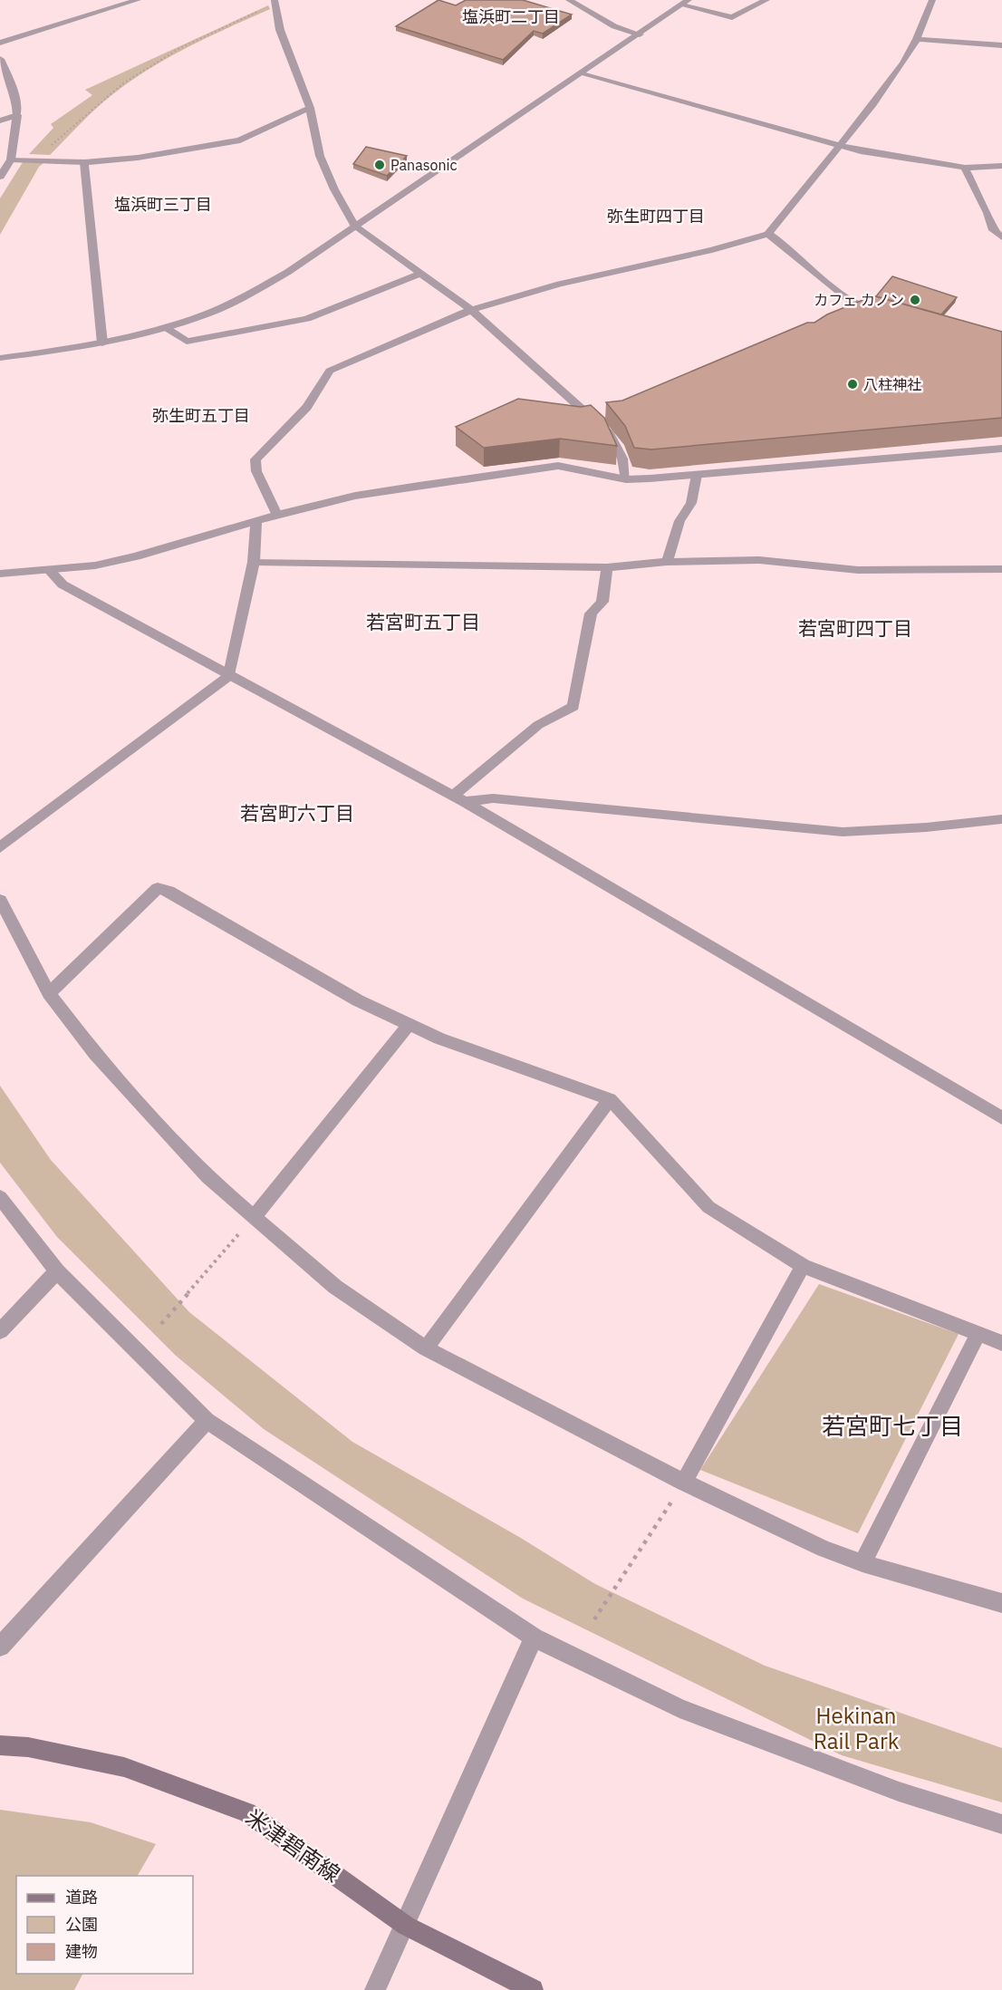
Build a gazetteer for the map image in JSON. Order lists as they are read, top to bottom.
{
  "streets": {
    "main road": ["米津碧南線"]
  },
  "districts": [
    "塩浜町二丁目",
    "塩浜町三丁目",
    "弥生町四丁目",
    "弥生町五丁目",
    "若宮町五丁目",
    "若宮町四丁目",
    "若宮町六丁目",
    "若宮町七丁目"
  ],
  "parks": ["Hekinan Rail Park"],
  "places": ["Panasonic", "カフェ カノン", "八柱神社"],
  "legend": ["道路", "公園", "建物"]
}
